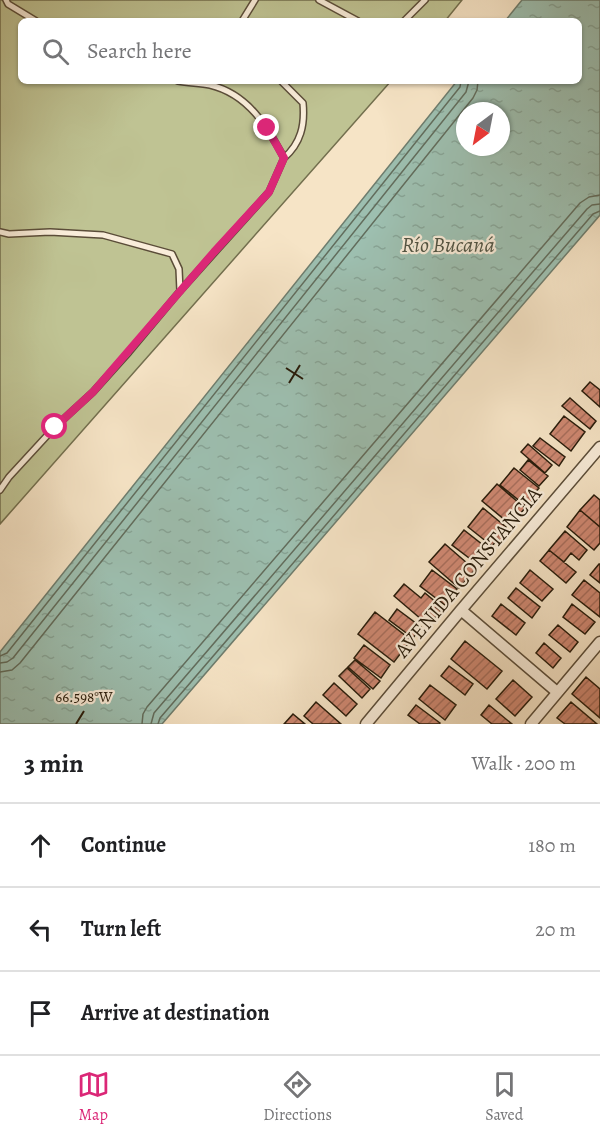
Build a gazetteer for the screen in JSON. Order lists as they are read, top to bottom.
{
  "streets": {
    "street": ["AVENIDA CONSTANCIA"]
  },
  "water": ["Río Bucaná"],
  "north": "bottom left",
  "page": {
    "search": "Search here",
    "heading": ["3 min", "Walk · 200 m"],
    "list": [
      ["Continue", "180 m"],
      ["Turn left", "20 m"],
      "Arrive at destination"
    ],
    "nav": ["Map", "Directions", "Saved"]
  },
  "coordinates": ["66.598°W"]
}
